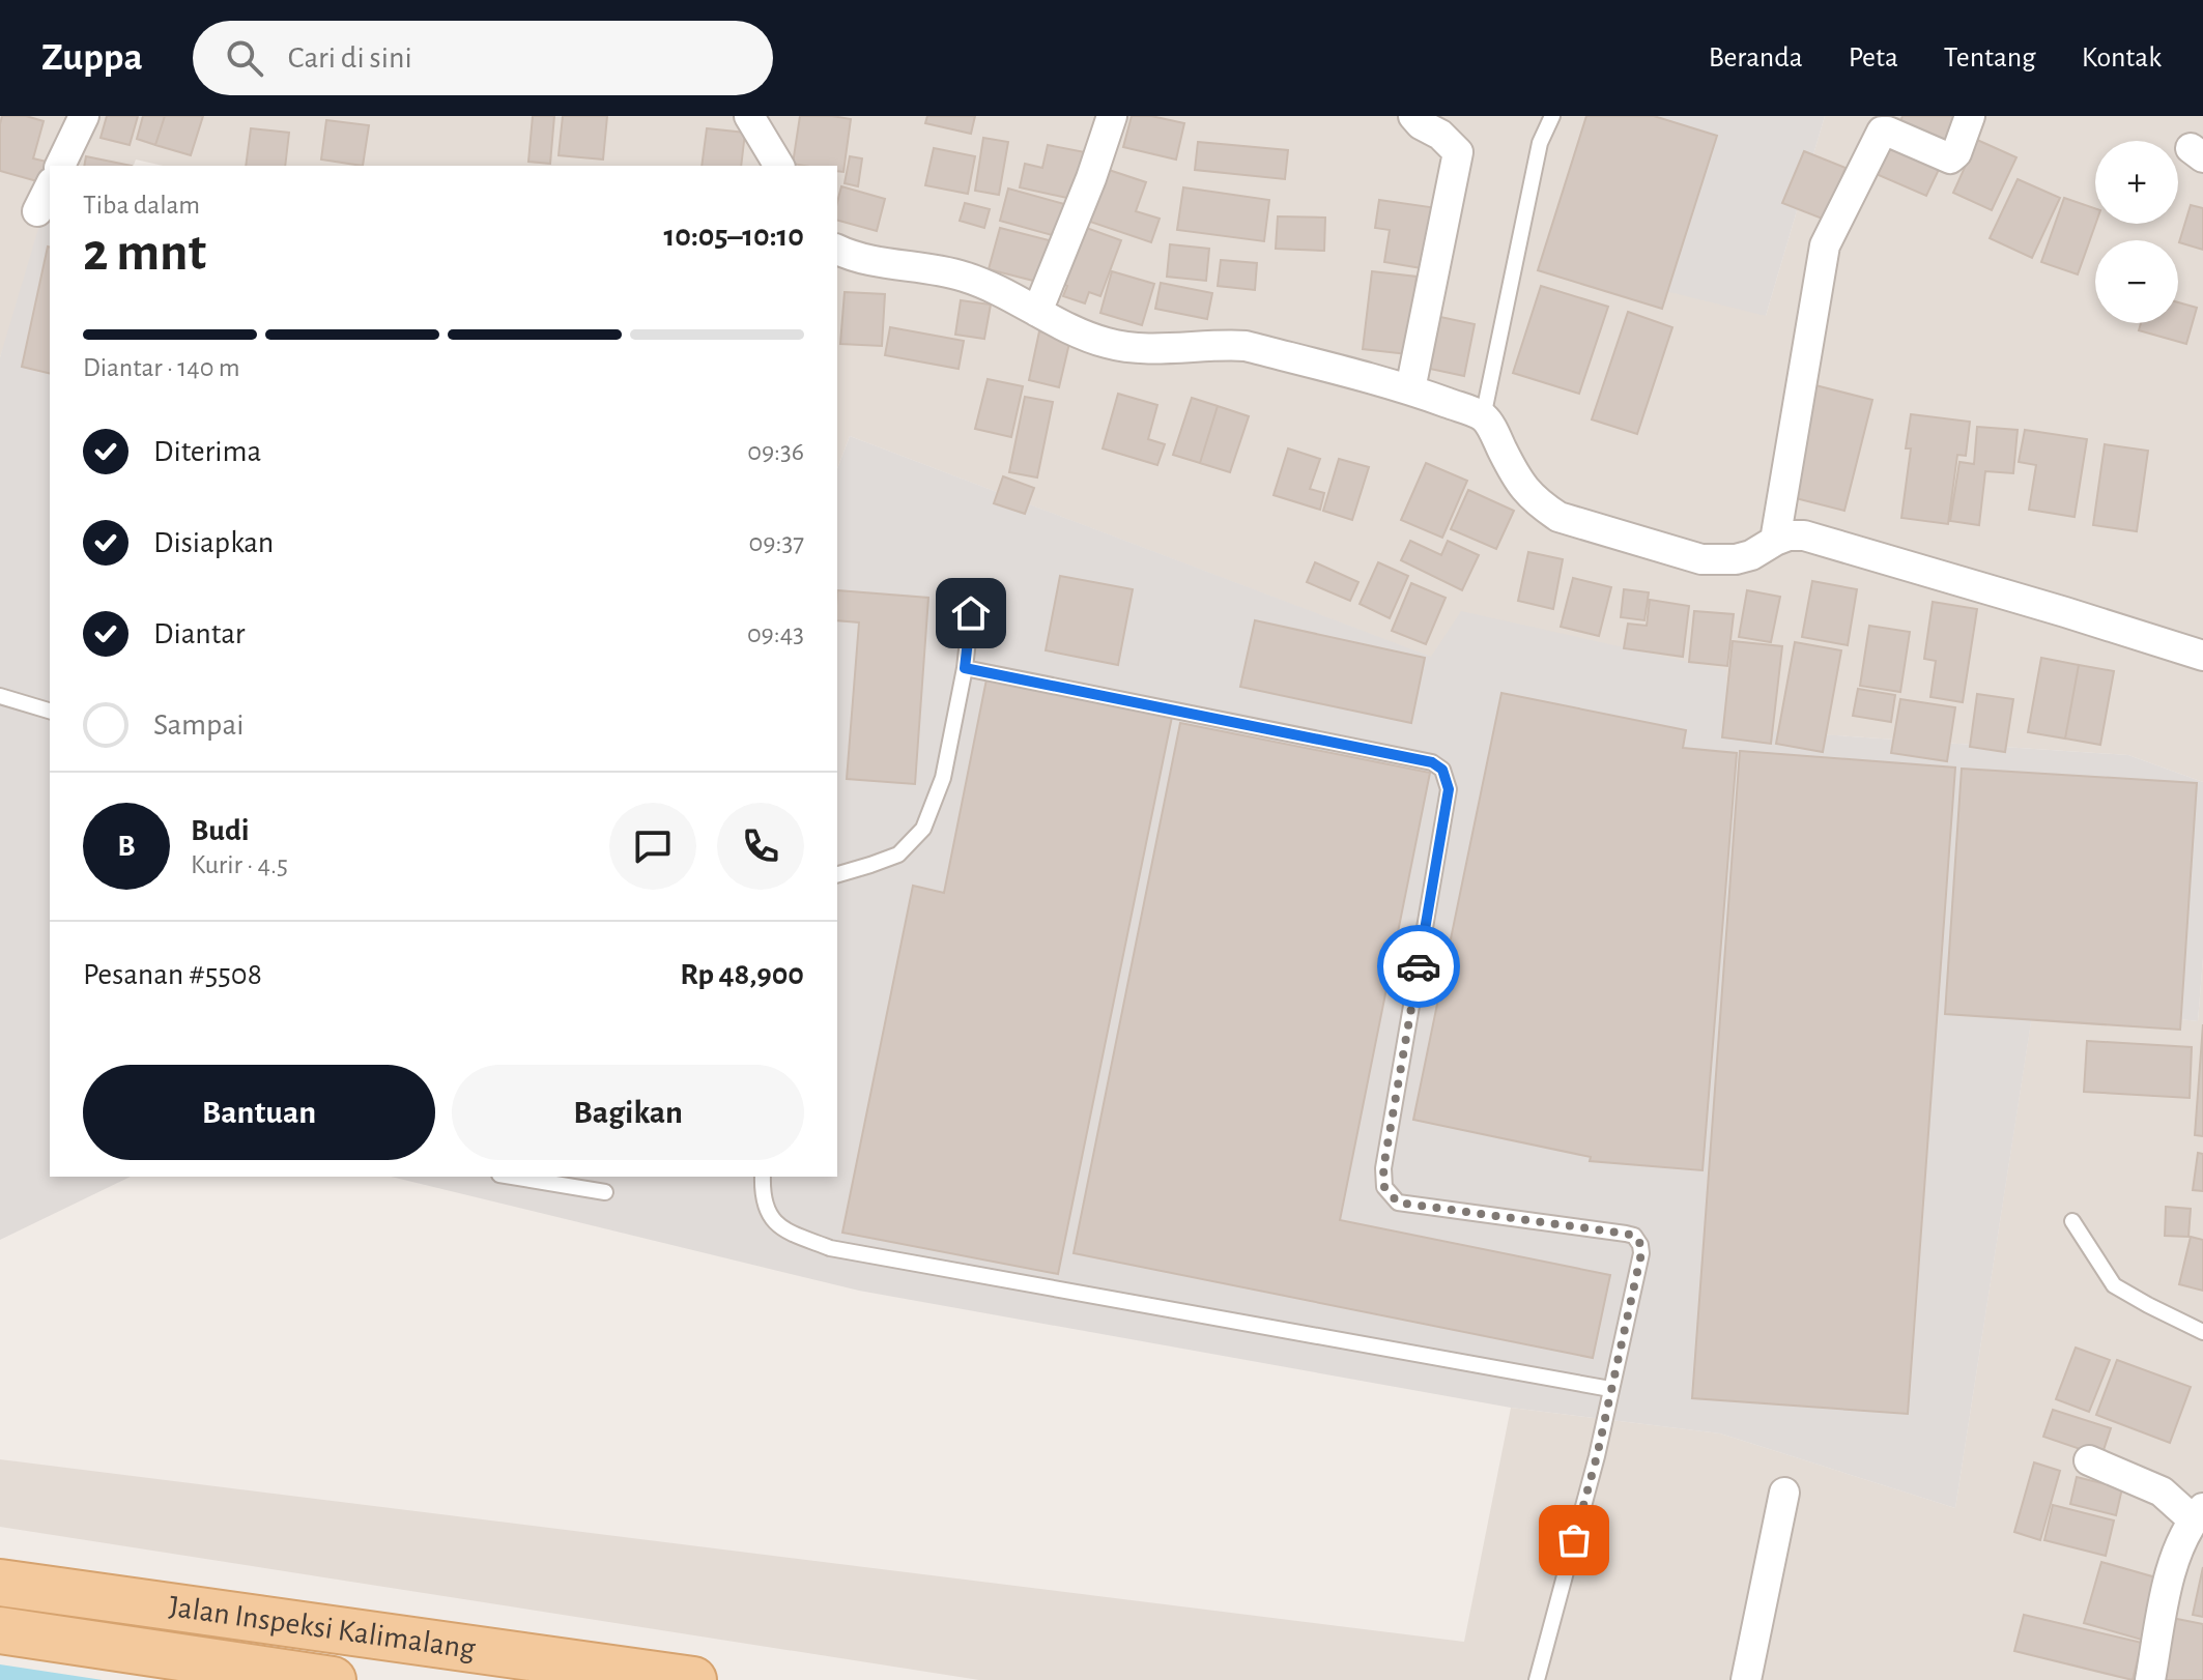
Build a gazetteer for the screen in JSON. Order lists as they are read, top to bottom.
{
  "streets": {
    "main road": ["Jalan Inspeksi Kalimalang"]
  },
  "page": {
    "header": "Zuppa",
    "search": "Cari di sini",
    "nav": [
      "Beranda",
      "Peta",
      "Tentang",
      "Kontak"
    ],
    "map_buttons": ["+", "−"],
    "heading": ["2 mnt", "Tiba dalam", "10:05–10:10"],
    "panel": [
      "Budi",
      "Kurir · 4.5",
      "Pesanan #5508",
      "Rp 48,900"
    ],
    "bar": "Diantar · 140 m",
    "list": [
      ["Diterima", "09:36"],
      ["Disiapkan", "09:37"],
      ["Diantar", "09:43"],
      "Sampai"
    ],
    "round": "B",
    "buttons": ["Bantuan", "Bagikan"]
  }
}
